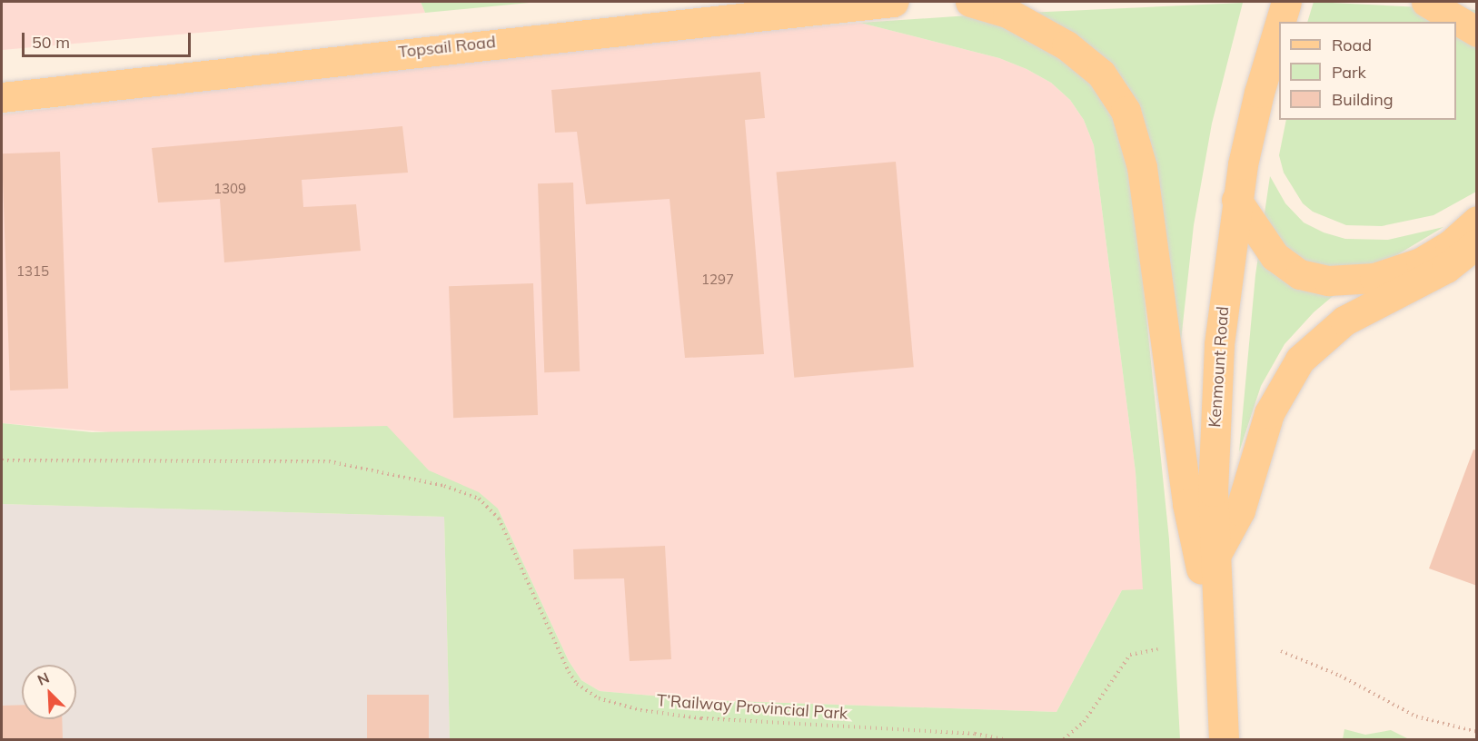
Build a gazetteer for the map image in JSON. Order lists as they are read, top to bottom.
{
  "streets": {
    "main road": ["Topsail Road", "Kenmount Road"],
    "path": ["T’Railway Provincial Park"]
  },
  "house_numbers": ["1309", "1315", "1297"],
  "legend": ["Road", "Park", "Building"],
  "scale_bar": "50 m",
  "north": "top left"
}
